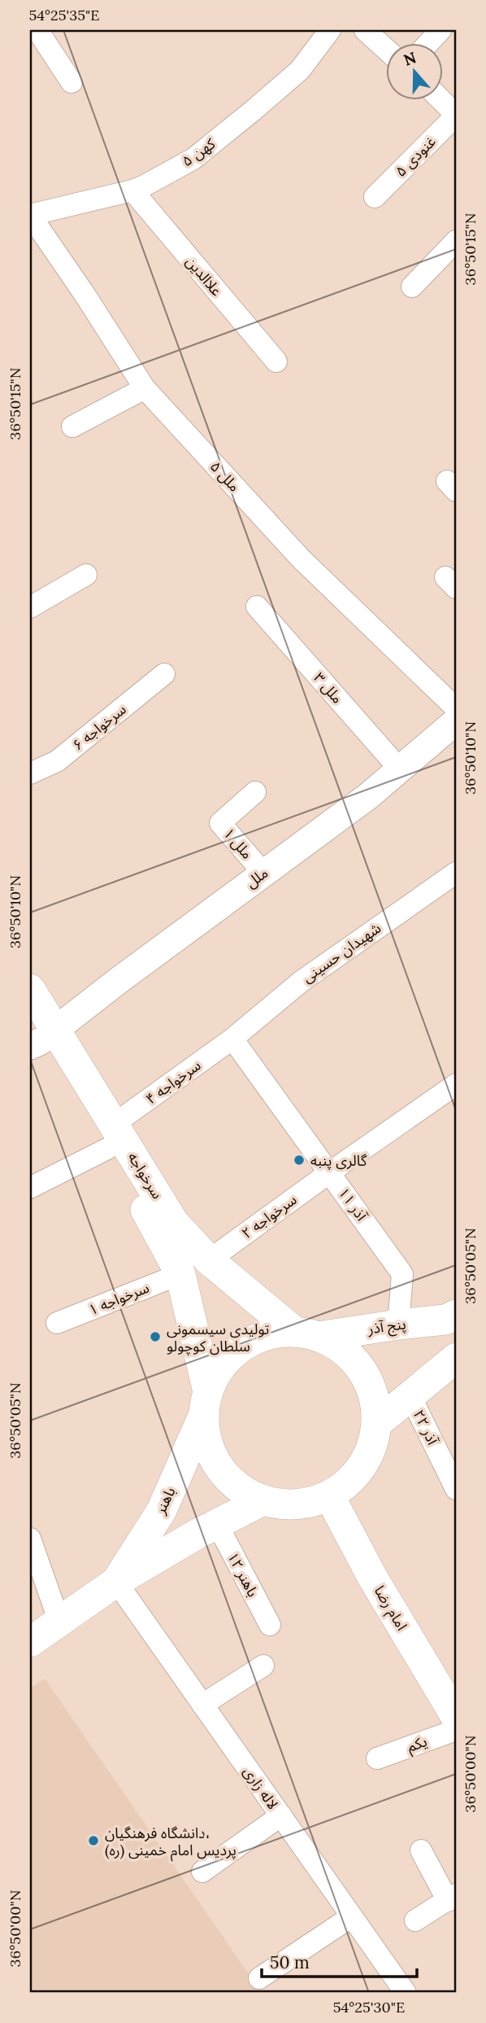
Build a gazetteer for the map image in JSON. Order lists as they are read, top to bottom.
{
  "streets": {
    "main road": [
      "سرخواجه",
      "پنج آذر",
      "باهنر",
      "امام رضا"
    ],
    "street": [
      "۵ کهن",
      "۵ غنودی",
      "علاالدین",
      "ملل ۵",
      "ملل ۳",
      "سرخواجه ۶",
      "ملل ۱",
      "ملل",
      "شهیدان حسینی",
      "سرخواجه ۴",
      "آذر ۱۱",
      "سرخواجه ۲",
      "سرخواجه ۱",
      "۲۲ آذر",
      "۱۲ باهنر",
      "یکم",
      "لاله زاری"
    ]
  },
  "crossings": [
    ["۵ کهن", "علاالدین"],
    ["۵ کهن", "ملل ۵"],
    ["ملل ۳", "ملل"],
    ["ملل ۱", "ملل"],
    ["ملل", "سرخواجه"],
    ["شهیدان حسینی", "سرخواجه ۴"],
    ["شهیدان حسینی", "آذر ۱۱"],
    ["سرخواجه ۴", "سرخواجه"],
    ["سرخواجه ۴", "آذر ۱۱"],
    ["سرخواجه", "سرخواجه ۲"],
    ["سرخواجه", "سرخواجه ۱"],
    ["سرخواجه", "پنج آذر"],
    ["سرخواجه", "باهنر"],
    ["سرخواجه", "امام رضا"],
    ["آذر ۱۱", "سرخواجه ۲"],
    ["آذر ۱۱", "پنج آذر"],
    ["پنج آذر", "باهنر"],
    ["پنج آذر", "امام رضا"],
    ["باهنر", "۱۲ باهنر"],
    ["باهنر", "امام رضا"],
    ["باهنر", "لاله زاری"]
  ],
  "places": ["گالری پنبه", "تولیدی سیسمونی سلطان کوچولو", "دانشگاه فرهنگیان، پردیس امام خمینی (ره)"],
  "scale_bar": "50 m",
  "north": "top",
  "coordinates": [
    "54°25'35\"E",
    "36°50'15\"N",
    "36°50'10\"N",
    "36°50'05\"N",
    "36°50'00\"N",
    "54°25'30\"E"
  ]
}
